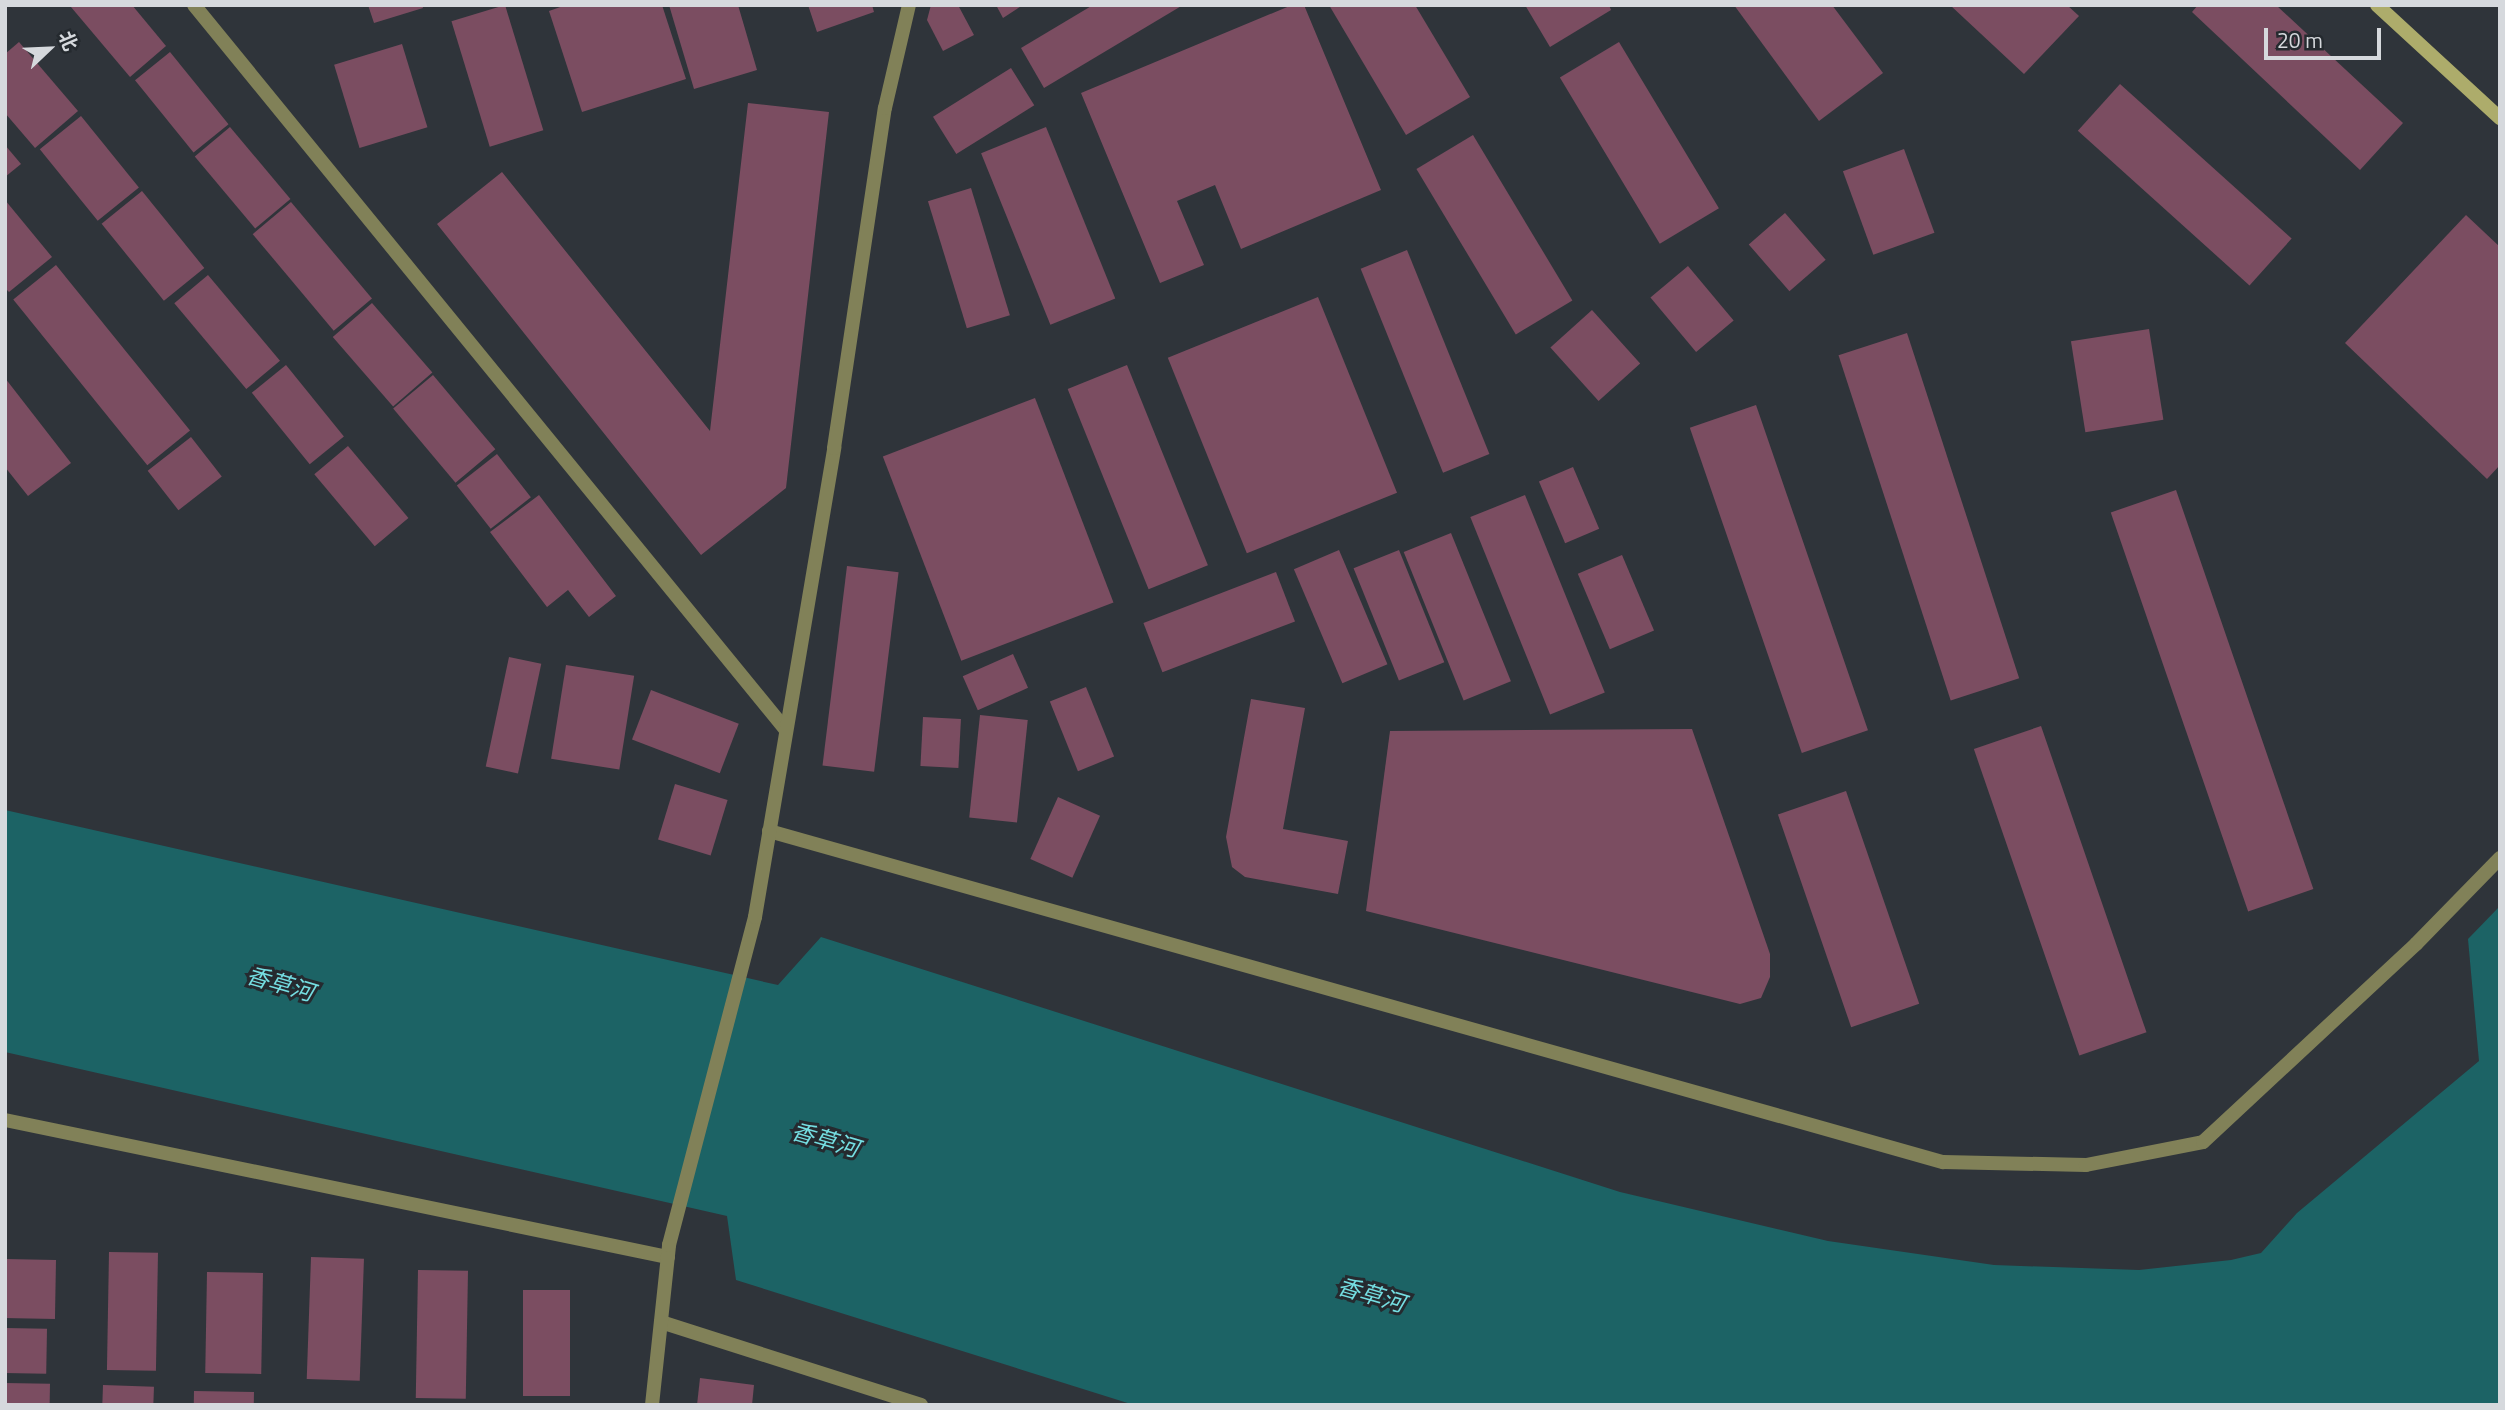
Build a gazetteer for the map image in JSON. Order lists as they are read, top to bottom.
{
  "water": ["香草河"],
  "scale_bar": "20 m",
  "north": "top right"
}
